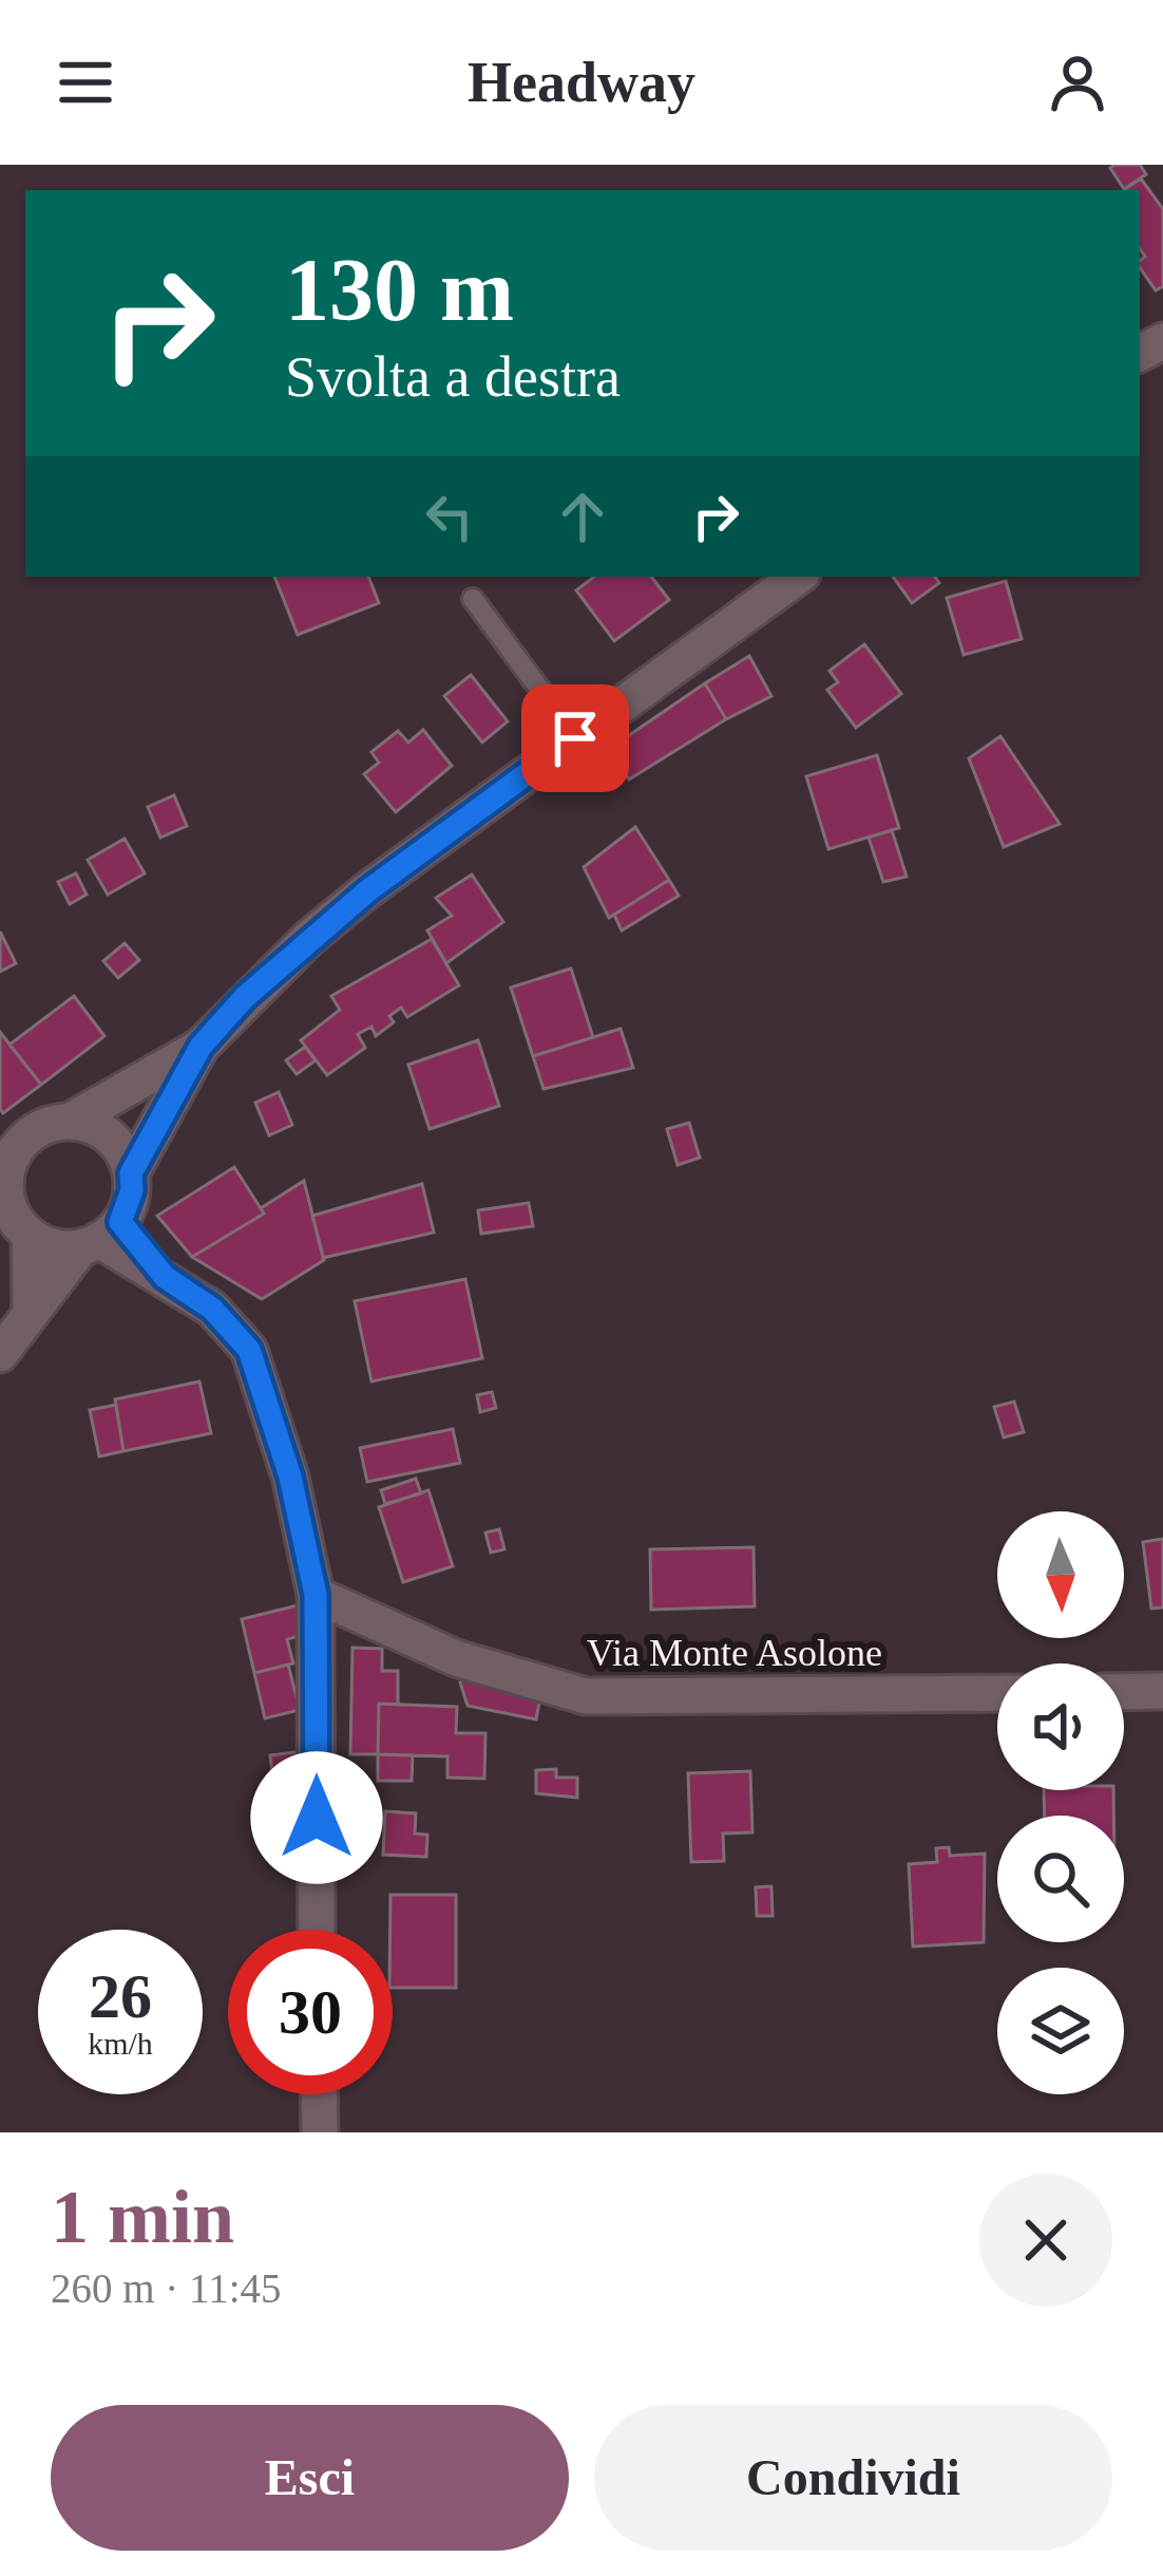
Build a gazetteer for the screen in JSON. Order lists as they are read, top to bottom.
{
  "streets": {
    "street": ["Via Monte Asolone"]
  },
  "north": "bottom",
  "page": {
    "header": "Headway",
    "turn": ["130 m", "Svolta a destra"],
    "speed": "26 km/h",
    "limit": "30",
    "heading": ["1 min", "260 m · 11:45"],
    "buttons": ["Esci", "Condividi"]
  }
}
